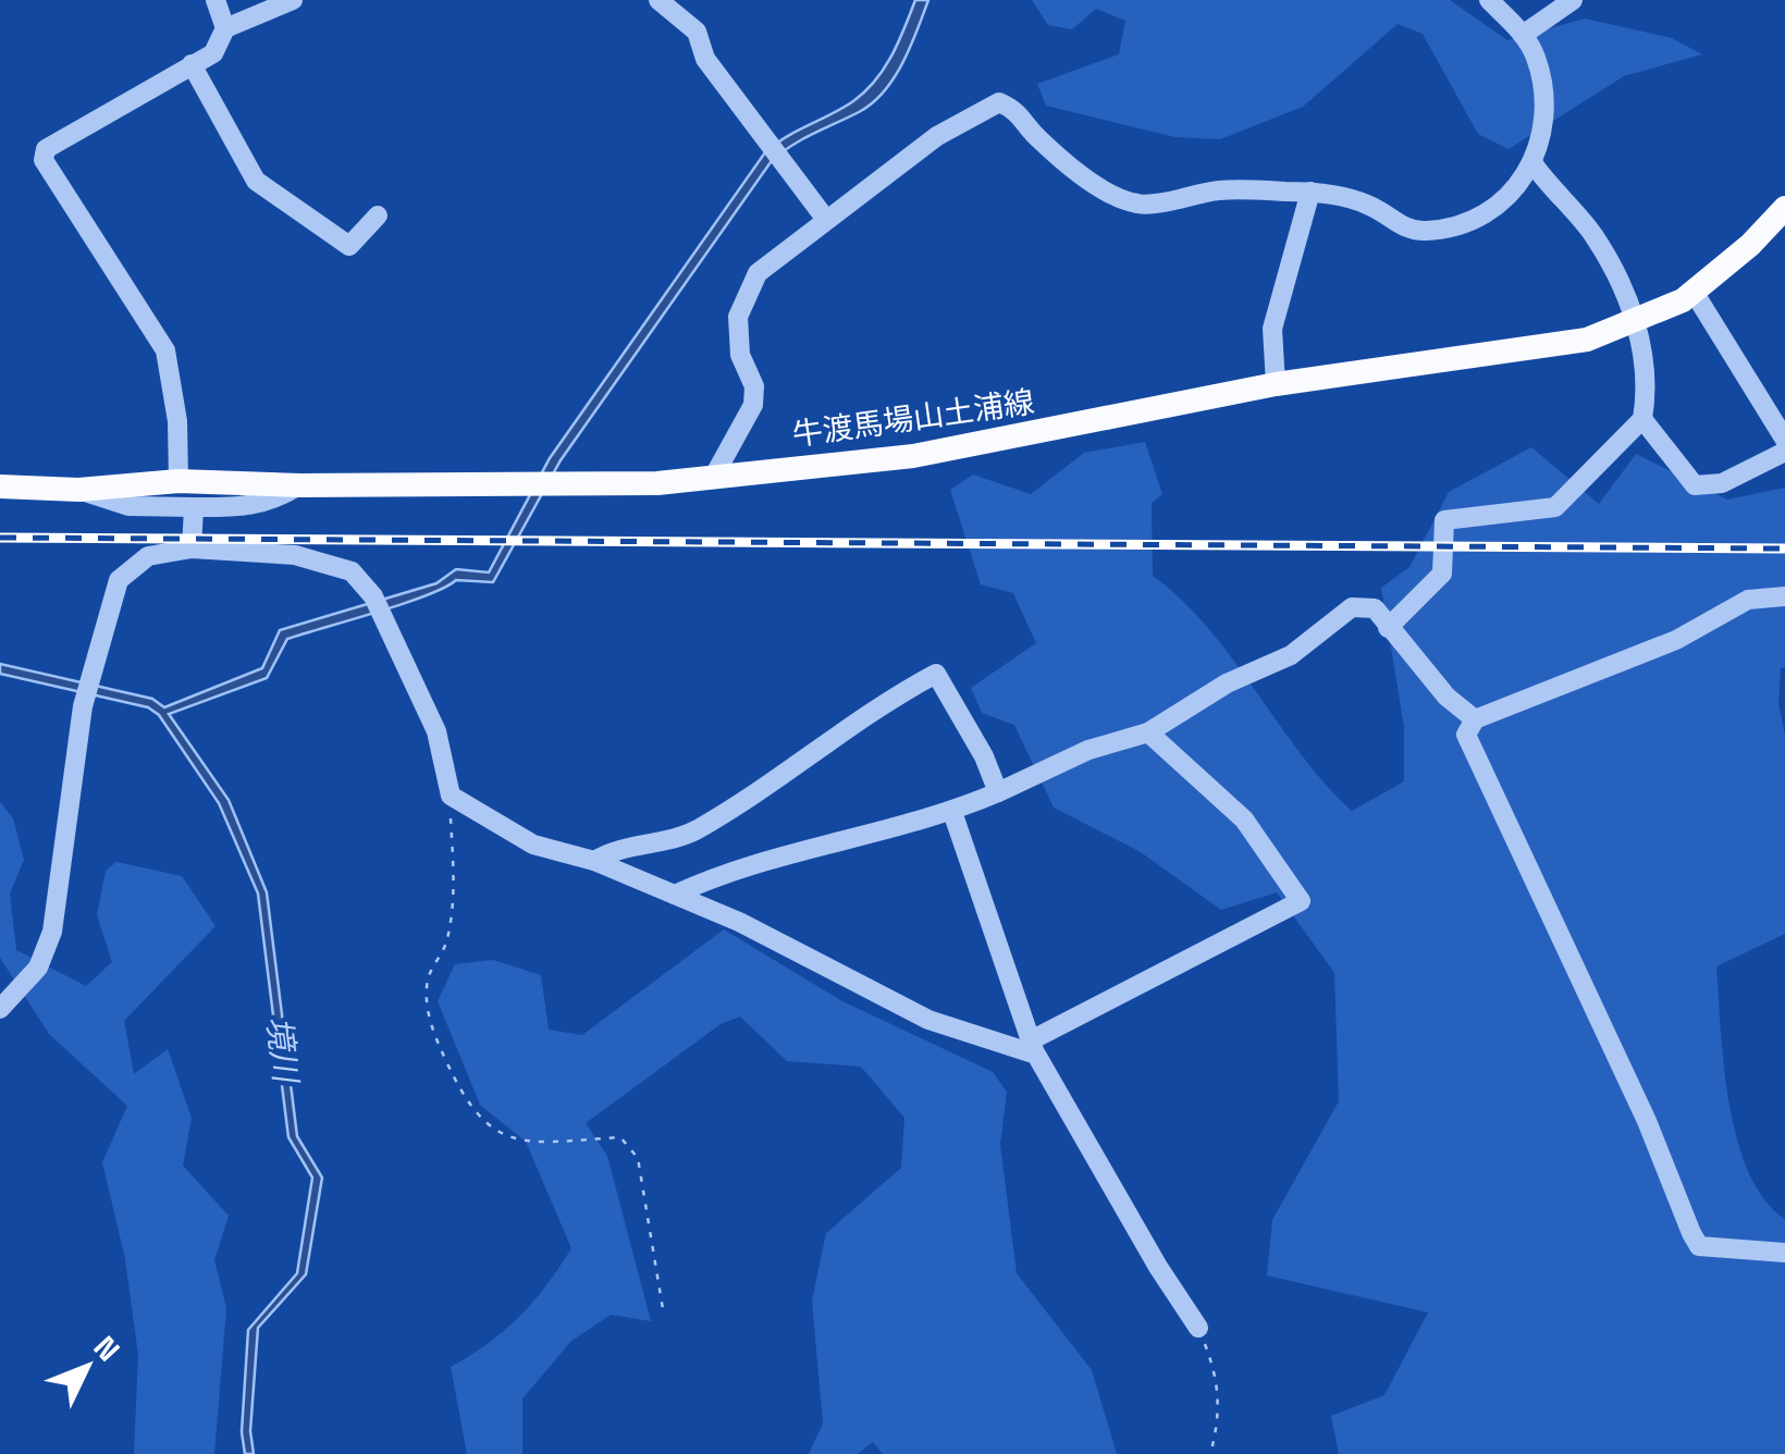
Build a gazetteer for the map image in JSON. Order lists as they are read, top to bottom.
{
  "streets": {
    "main road": ["牛渡馬場山土浦線"]
  },
  "water": ["境川"],
  "north": "top right"
}
